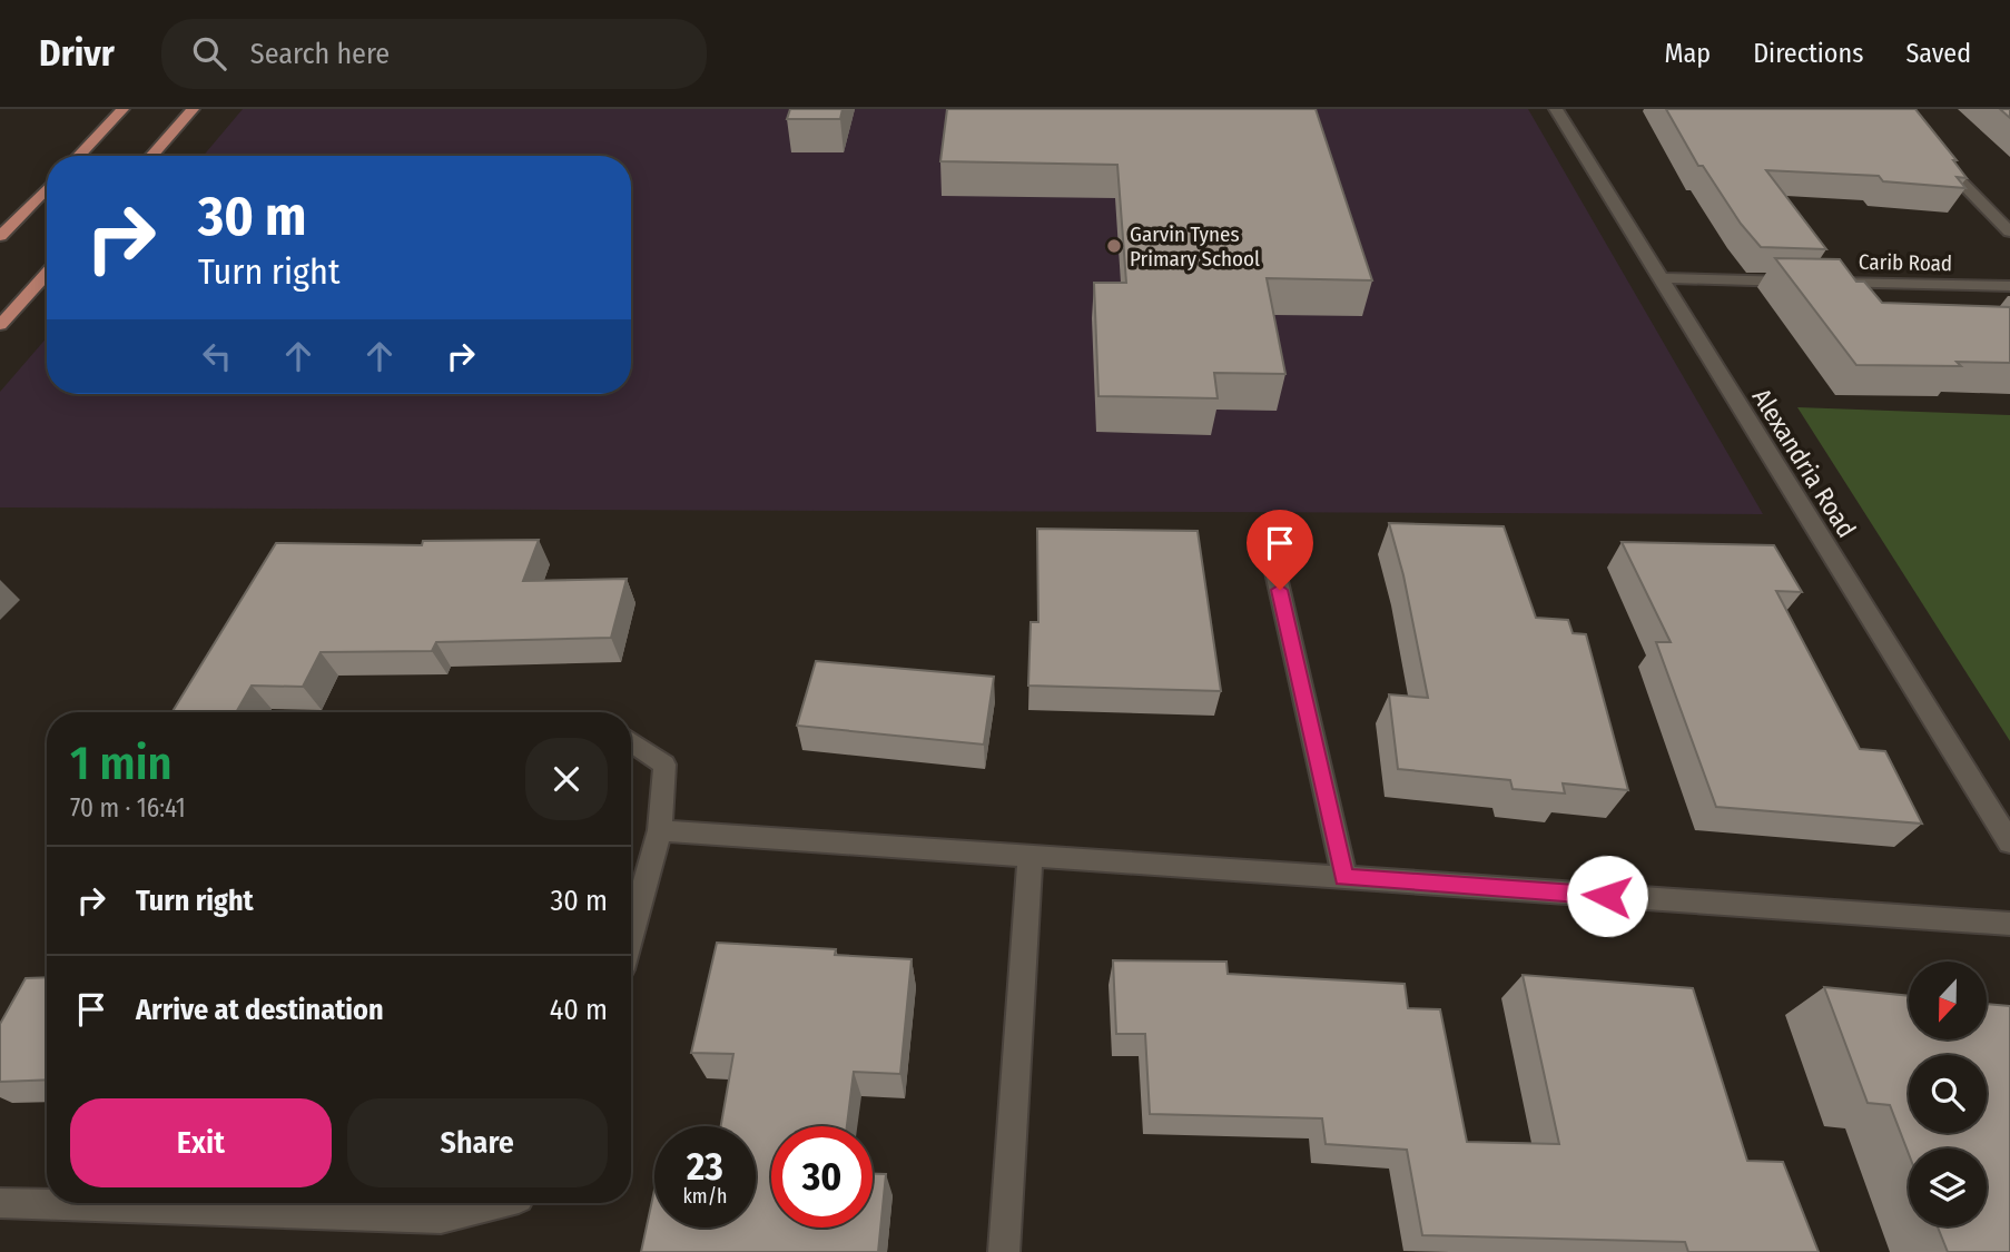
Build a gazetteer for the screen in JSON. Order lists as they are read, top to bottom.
{
  "streets": {
    "street": ["Carib Road", "Alexandria Road"]
  },
  "crossings": [
    ["Carib Road", "Alexandria Road"]
  ],
  "places": ["Garvin Tynes Primary School"],
  "north": "bottom",
  "page": {
    "header": "Drivr",
    "search": "Search here",
    "nav": ["Map", "Directions", "Saved"],
    "turn": ["30 m", "Turn right"],
    "heading": ["1 min", "70 m · 16:41"],
    "list": [
      {
        "name": "Turn right",
        "value": "30 m"
      },
      {
        "name": "Arrive at destination",
        "value": "40 m"
      }
    ],
    "buttons": ["Exit", "Share"],
    "speed": "23 km/h",
    "limit": "30"
  }
}
